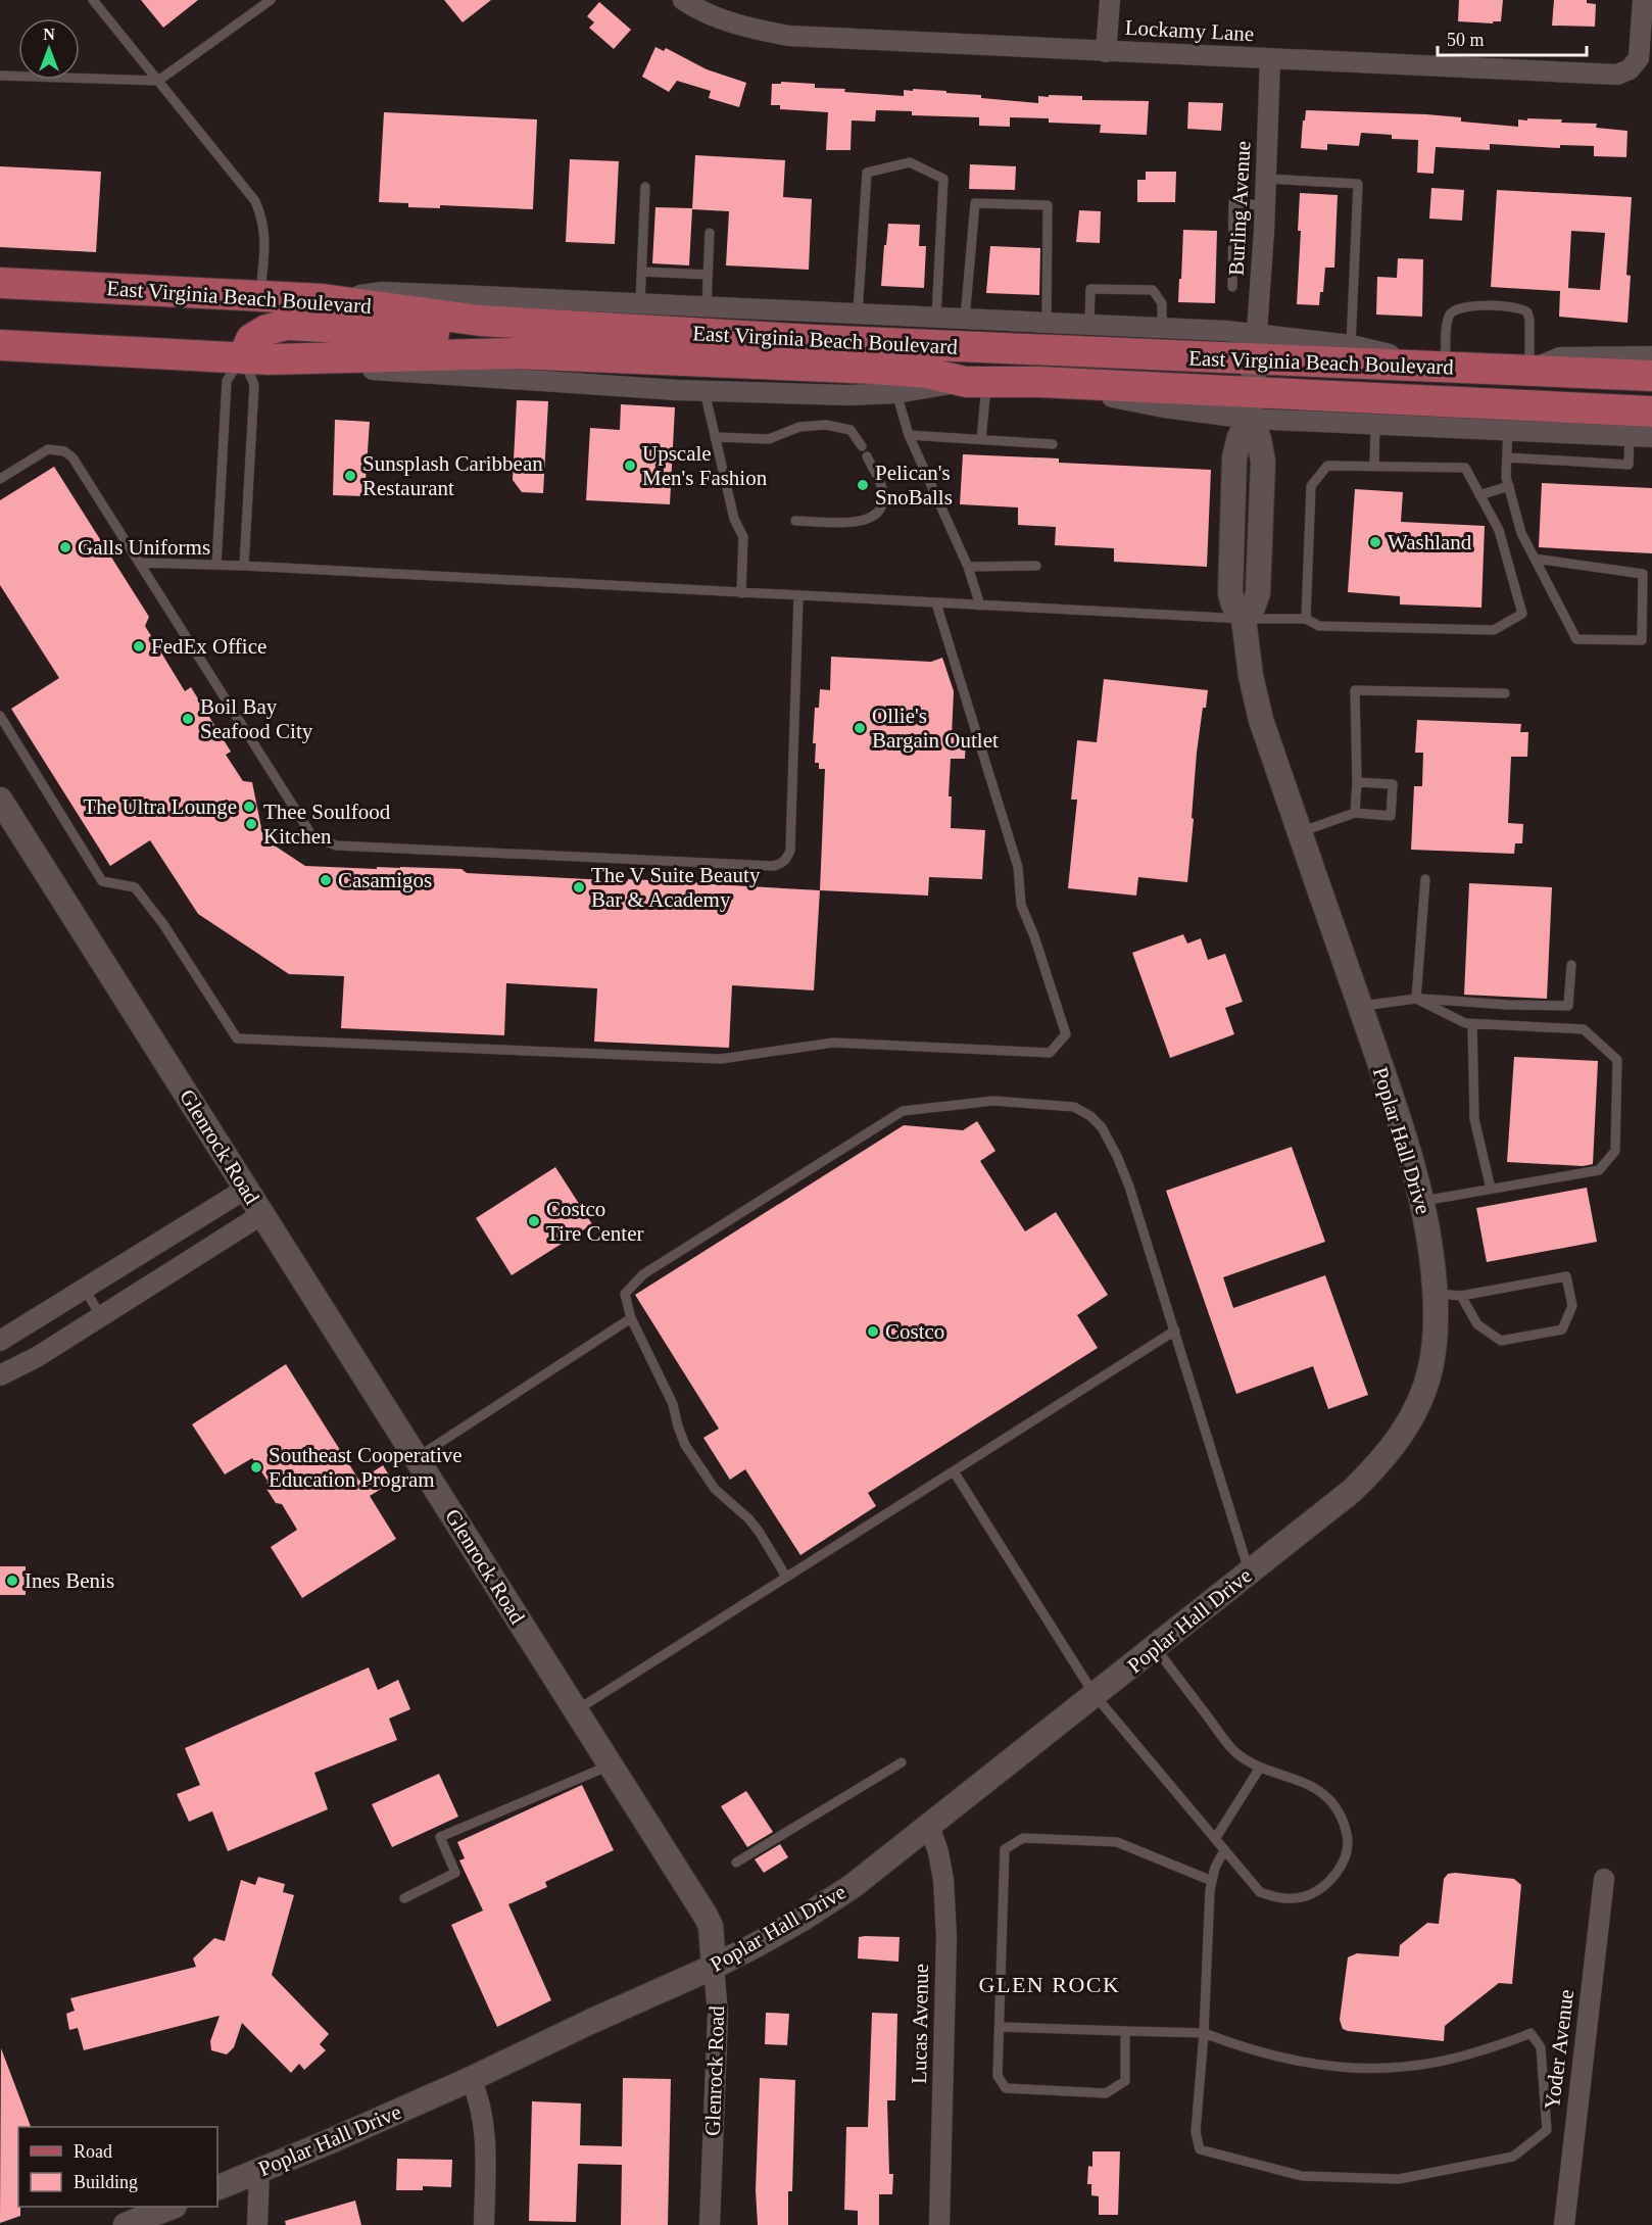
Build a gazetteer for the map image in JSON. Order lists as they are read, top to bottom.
{
  "streets": {
    "main road": ["East Virginia Beach Boulevard"],
    "street": [
      "Lockamy Lane",
      "Burling Avenue",
      "Poplar Hall Drive",
      "Glenrock Road",
      "Lucas Avenue",
      "Yoder Avenue"
    ]
  },
  "crossings": [
    ["Lockamy Lane", "Burling Avenue"],
    ["Burling Avenue", "East Virginia Beach Boulevard"],
    ["Burling Avenue", "Poplar Hall Drive"],
    ["East Virginia Beach Boulevard", "Poplar Hall Drive"],
    ["Poplar Hall Drive", "Glenrock Road"],
    ["Poplar Hall Drive", "Lucas Avenue"]
  ],
  "districts": ["GLEN ROCK"],
  "places": [
    "Upscale Men's Fashion",
    "Sunsplash Caribbean Restaurant",
    "Pelican's SnoBalls",
    "Washland",
    "Galls Uniforms",
    "FedEx Office",
    "Boil Bay Seafood City",
    "Ollie's Bargain Outlet",
    "The Ultra Lounge",
    "Thee Soulfood Kitchen",
    "Casamigos",
    "The V Suite Beauty Bar & Academy",
    "Costco Tire Center",
    "Costco",
    "Southeast Cooperative Education Program",
    "Ines Benis"
  ],
  "legend": ["Road", "Building"],
  "scale_bar": "50 m",
  "north": "top"
}
